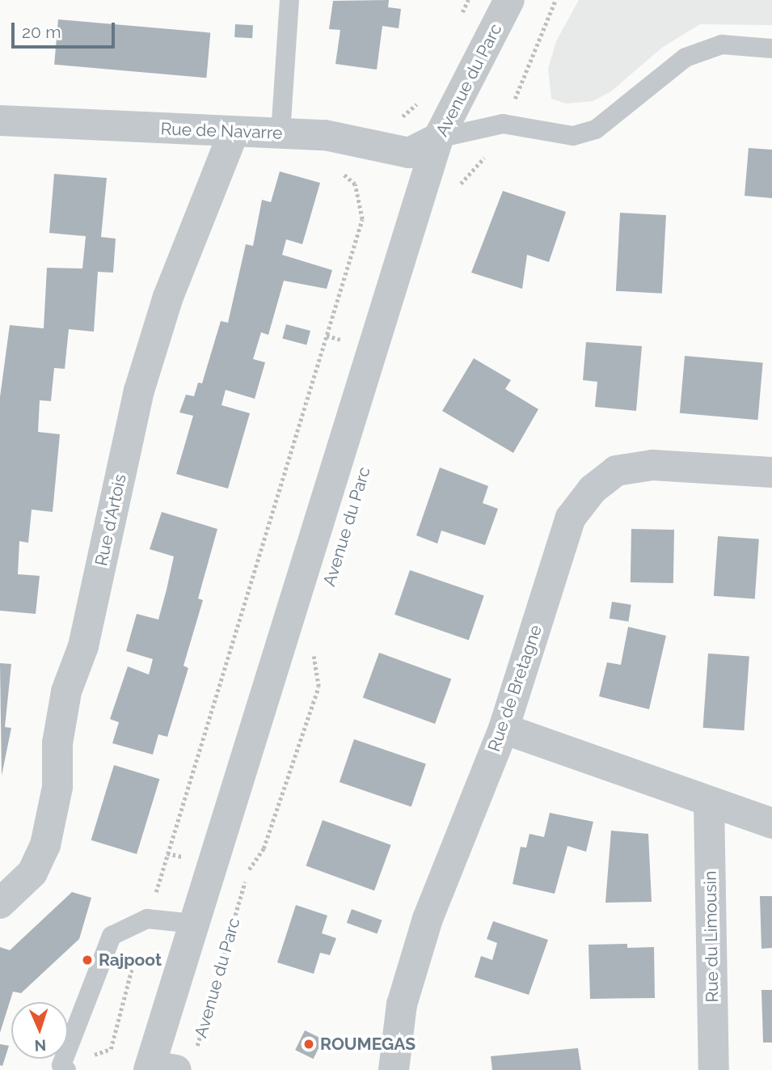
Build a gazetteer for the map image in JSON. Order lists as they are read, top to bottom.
{
  "streets": {
    "street": [
      "Avenue du Parc",
      "Rue de Navarre",
      "Rue d'Artois",
      "Rue de Bretagne",
      "Rue du Limousin"
    ]
  },
  "crossings": [
    ["Avenue du Parc", "Rue de Navarre"],
    ["Rue de Navarre", "Rue d'Artois"]
  ],
  "places": ["Rajpoot", "ROUMEGAS"],
  "scale_bar": "20 m",
  "north": "bottom"
}
